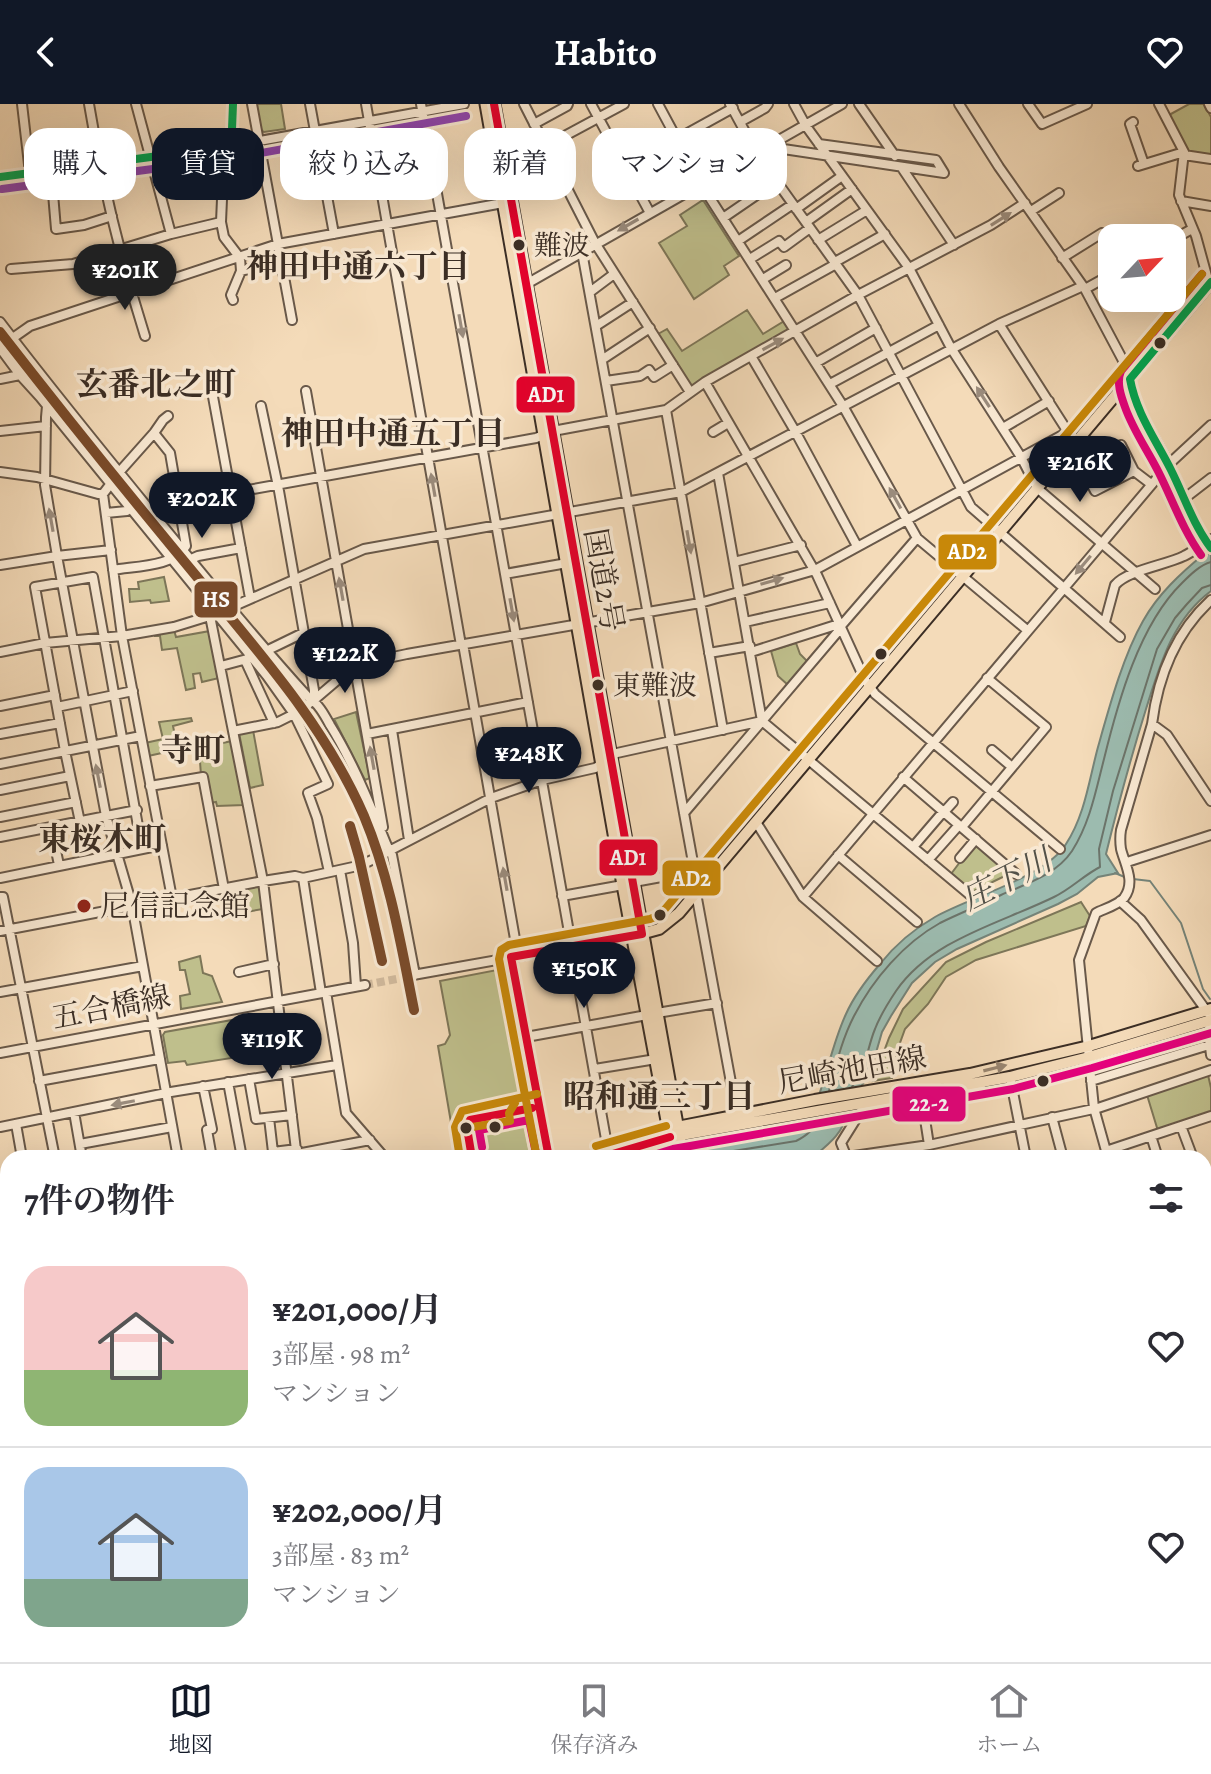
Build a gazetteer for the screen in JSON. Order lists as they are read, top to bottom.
{
  "streets": {
    "highway": ["国道2号"],
    "main road": ["尼崎池田線"],
    "street": ["五合橋線"]
  },
  "crossings": [
    ["国道2号", "尼崎池田線"]
  ],
  "districts": [
    "神田中通六丁目",
    "玄番北之町",
    "神田中通五丁目",
    "寺町",
    "東桜木町",
    "昭和通三丁目"
  ],
  "water": ["庄下川"],
  "places": ["難波", "東難波", "尼信記念館"],
  "lines": [
    "transit line AD1",
    "transit line 22-2",
    "transit line AD2",
    "transit line HS"
  ],
  "north": "top right",
  "page": {
    "header": "Habito",
    "chip": [
      "購入",
      "賃貸",
      "絞り込み",
      "新着",
      "マンション"
    ],
    "price": [
      "¥201K",
      "¥216K",
      "¥202K",
      "¥122K",
      "¥248K",
      "¥150K",
      "¥119K"
    ],
    "heading": "7件の物件",
    "list": [
      {
        "name": "¥201,000/月",
        "note": "3部屋 · 98 m² · マンション"
      },
      {
        "name": "¥202,000/月",
        "note": "3部屋 · 83 m² · マンション"
      }
    ],
    "tabs": ["地図", "保存済み", "ホーム"]
  }
}
